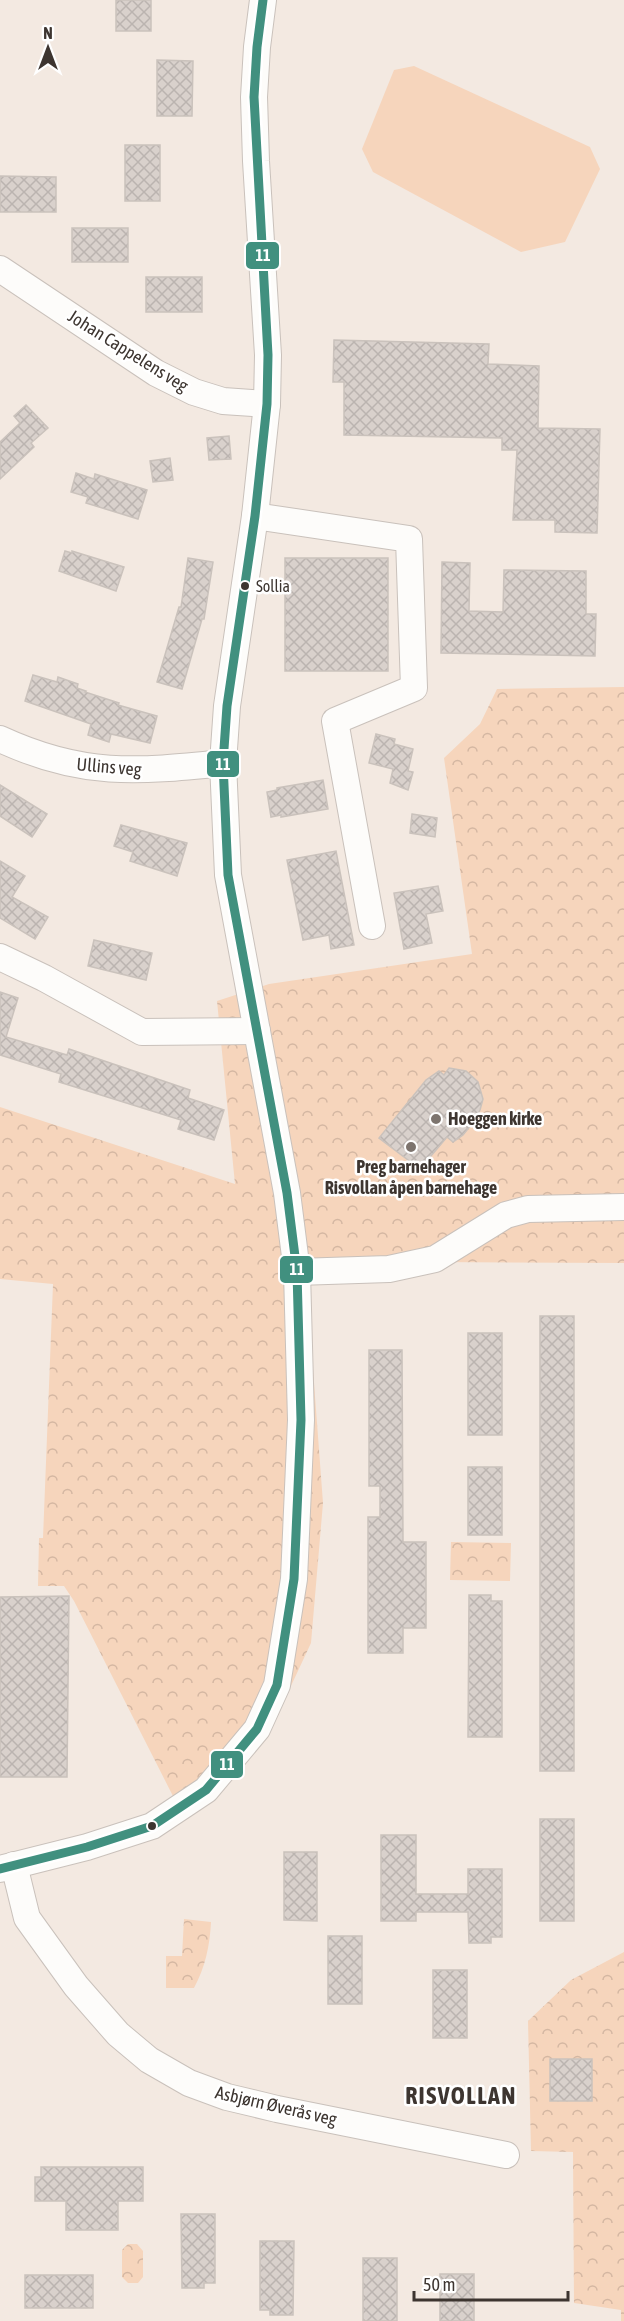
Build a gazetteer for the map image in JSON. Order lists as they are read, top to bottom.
{
  "streets": {
    "street": ["Johan Cappelens veg", "Ullins veg", "Asbjørn Øverås veg"]
  },
  "districts": ["RISVOLLAN"],
  "places": ["Sollia", "Hoeggen kirke", "Preg barnehager Risvollan åpen barnehage"],
  "lines": ["transit line 11"],
  "scale_bar": "50 m",
  "north": "top"
}
